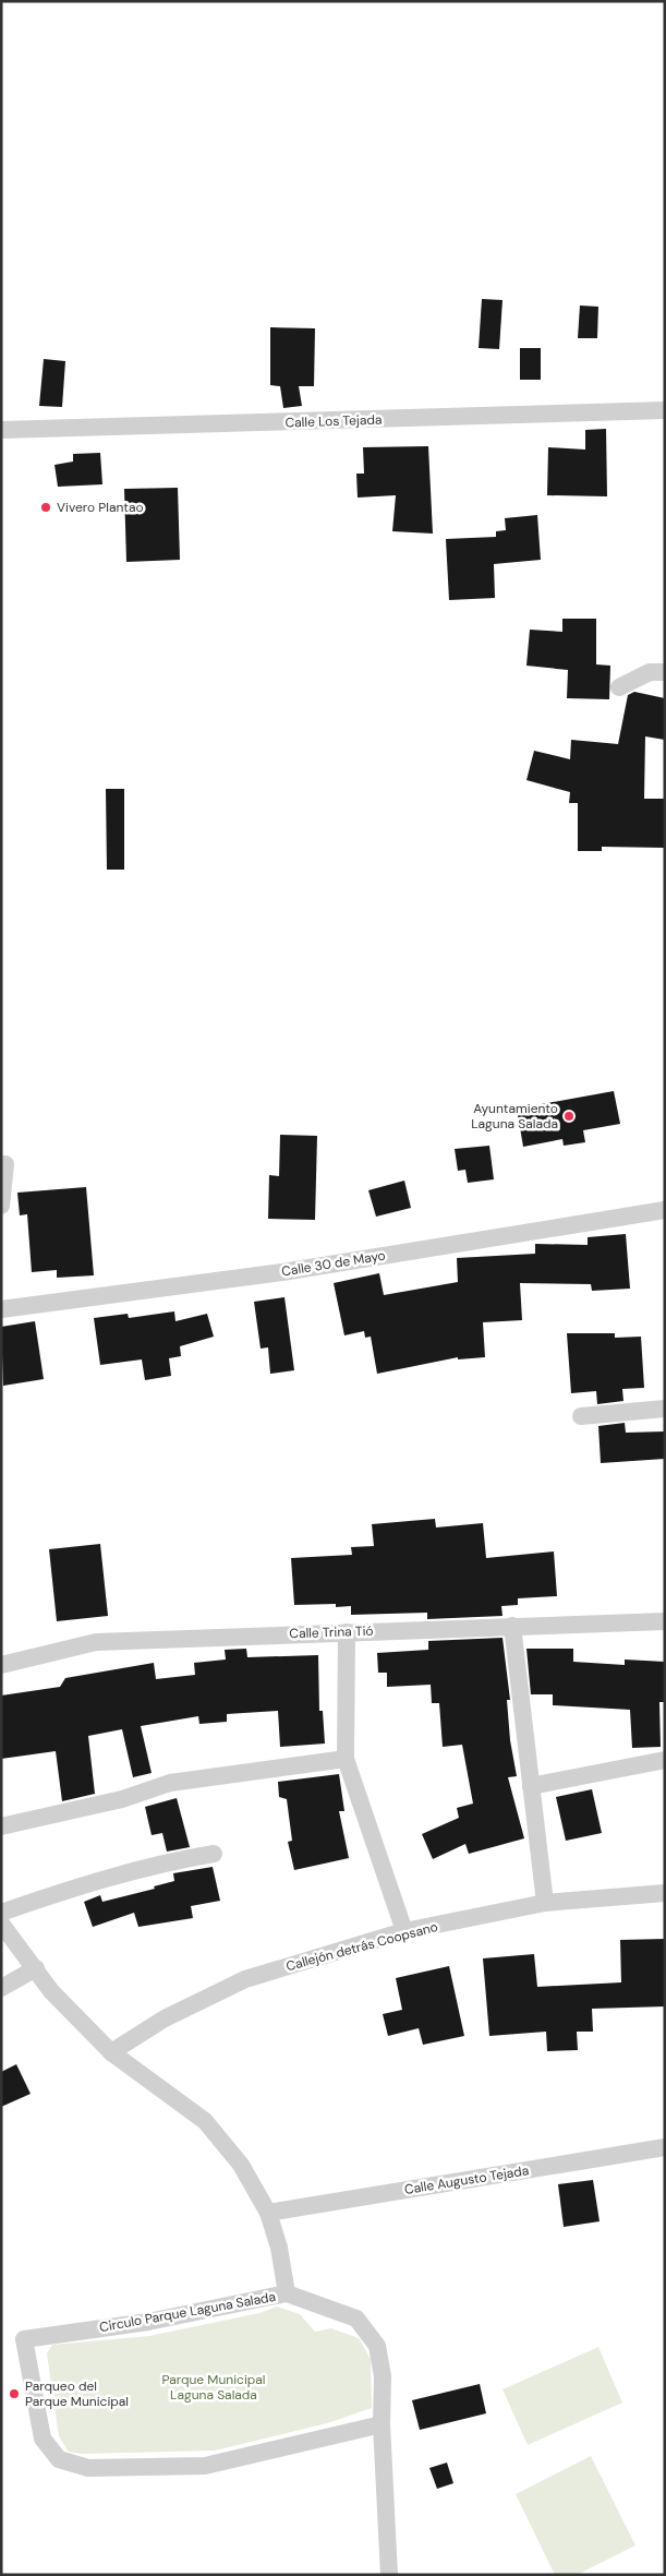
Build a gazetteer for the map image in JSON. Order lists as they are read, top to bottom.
{
  "streets": {
    "street": [
      "Calle Los Tejada",
      "Calle 30 de Mayo",
      "Calle Trina Tió",
      "Callejón detrás Coopsano",
      "Calle Augusto Tejada",
      "Circulo Parque Laguna Salada"
    ]
  },
  "parks": ["Parque Municipal Laguna Salada"],
  "places": ["Vivero Plantao", "Ayuntamiento Laguna Salada", "Parqueo del Parque Municipal"]
}
